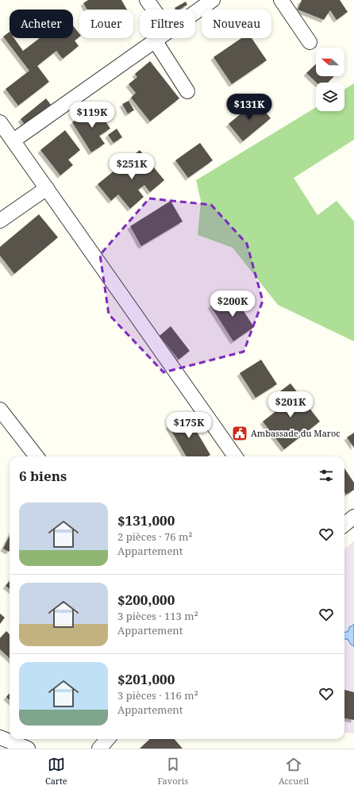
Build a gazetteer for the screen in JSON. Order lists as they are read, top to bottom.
{
  "places": {
    "public building": ["Ambassade du Maroc"]
  },
  "north": "left",
  "page": {
    "chip": [
      "Acheter",
      "Louer",
      "Filtres",
      "Nouveau"
    ],
    "price": [
      "$131K",
      "$119K",
      "$251K",
      "$200K",
      "$201K",
      "$175K"
    ],
    "heading": "6 biens",
    "list": [
      {
        "name": "$131,000",
        "note": "2 pièces · 76 m² · Appartement"
      },
      {
        "name": "$200,000",
        "note": "3 pièces · 113 m² · Appartement"
      },
      {
        "name": "$201,000",
        "note": "3 pièces · 116 m² · Appartement"
      }
    ],
    "tabs": ["Carte", "Favoris", "Accueil"]
  }
}
